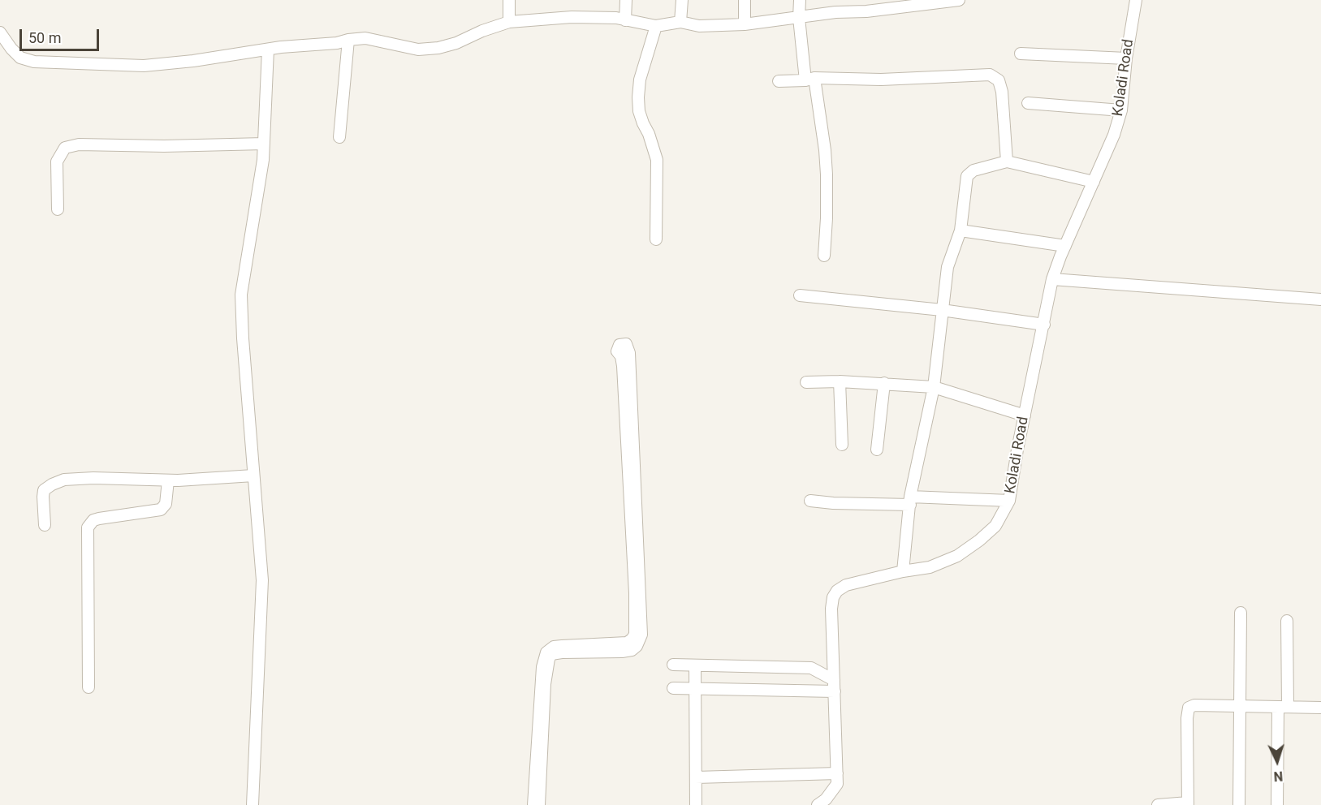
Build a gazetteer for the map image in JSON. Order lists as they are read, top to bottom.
{
  "streets": {
    "street": ["Koladi Road"]
  },
  "scale_bar": "50 m",
  "north": "bottom"
}
